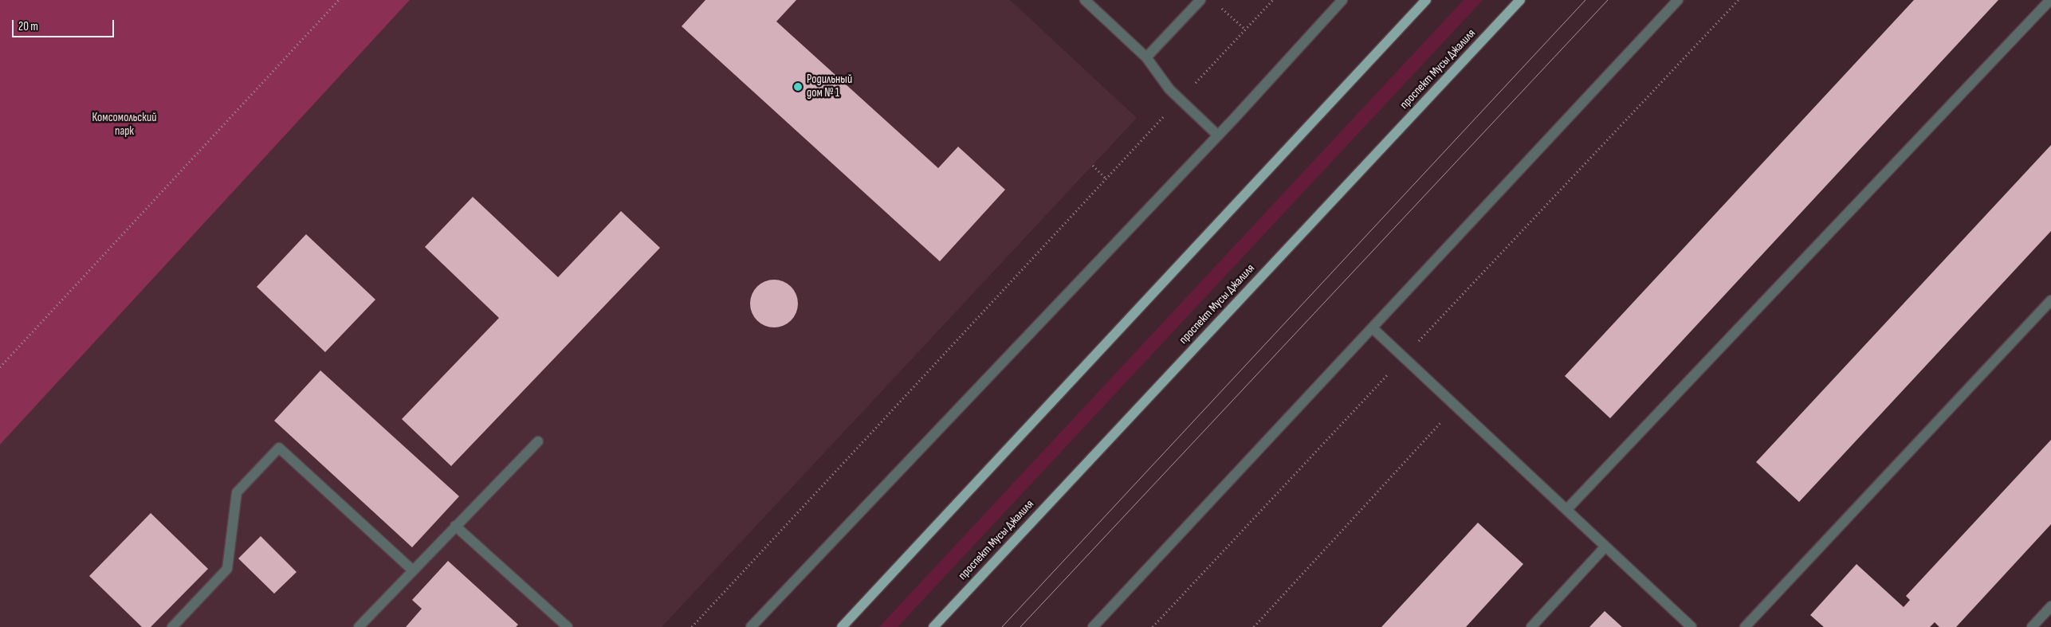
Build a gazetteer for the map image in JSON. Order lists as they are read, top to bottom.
{
  "streets": {
    "main road": ["проспект Мусы Джалиля"]
  },
  "parks": ["Комсомольский парк"],
  "places": ["Родильный дом № 1"],
  "scale_bar": "20 m"
}
